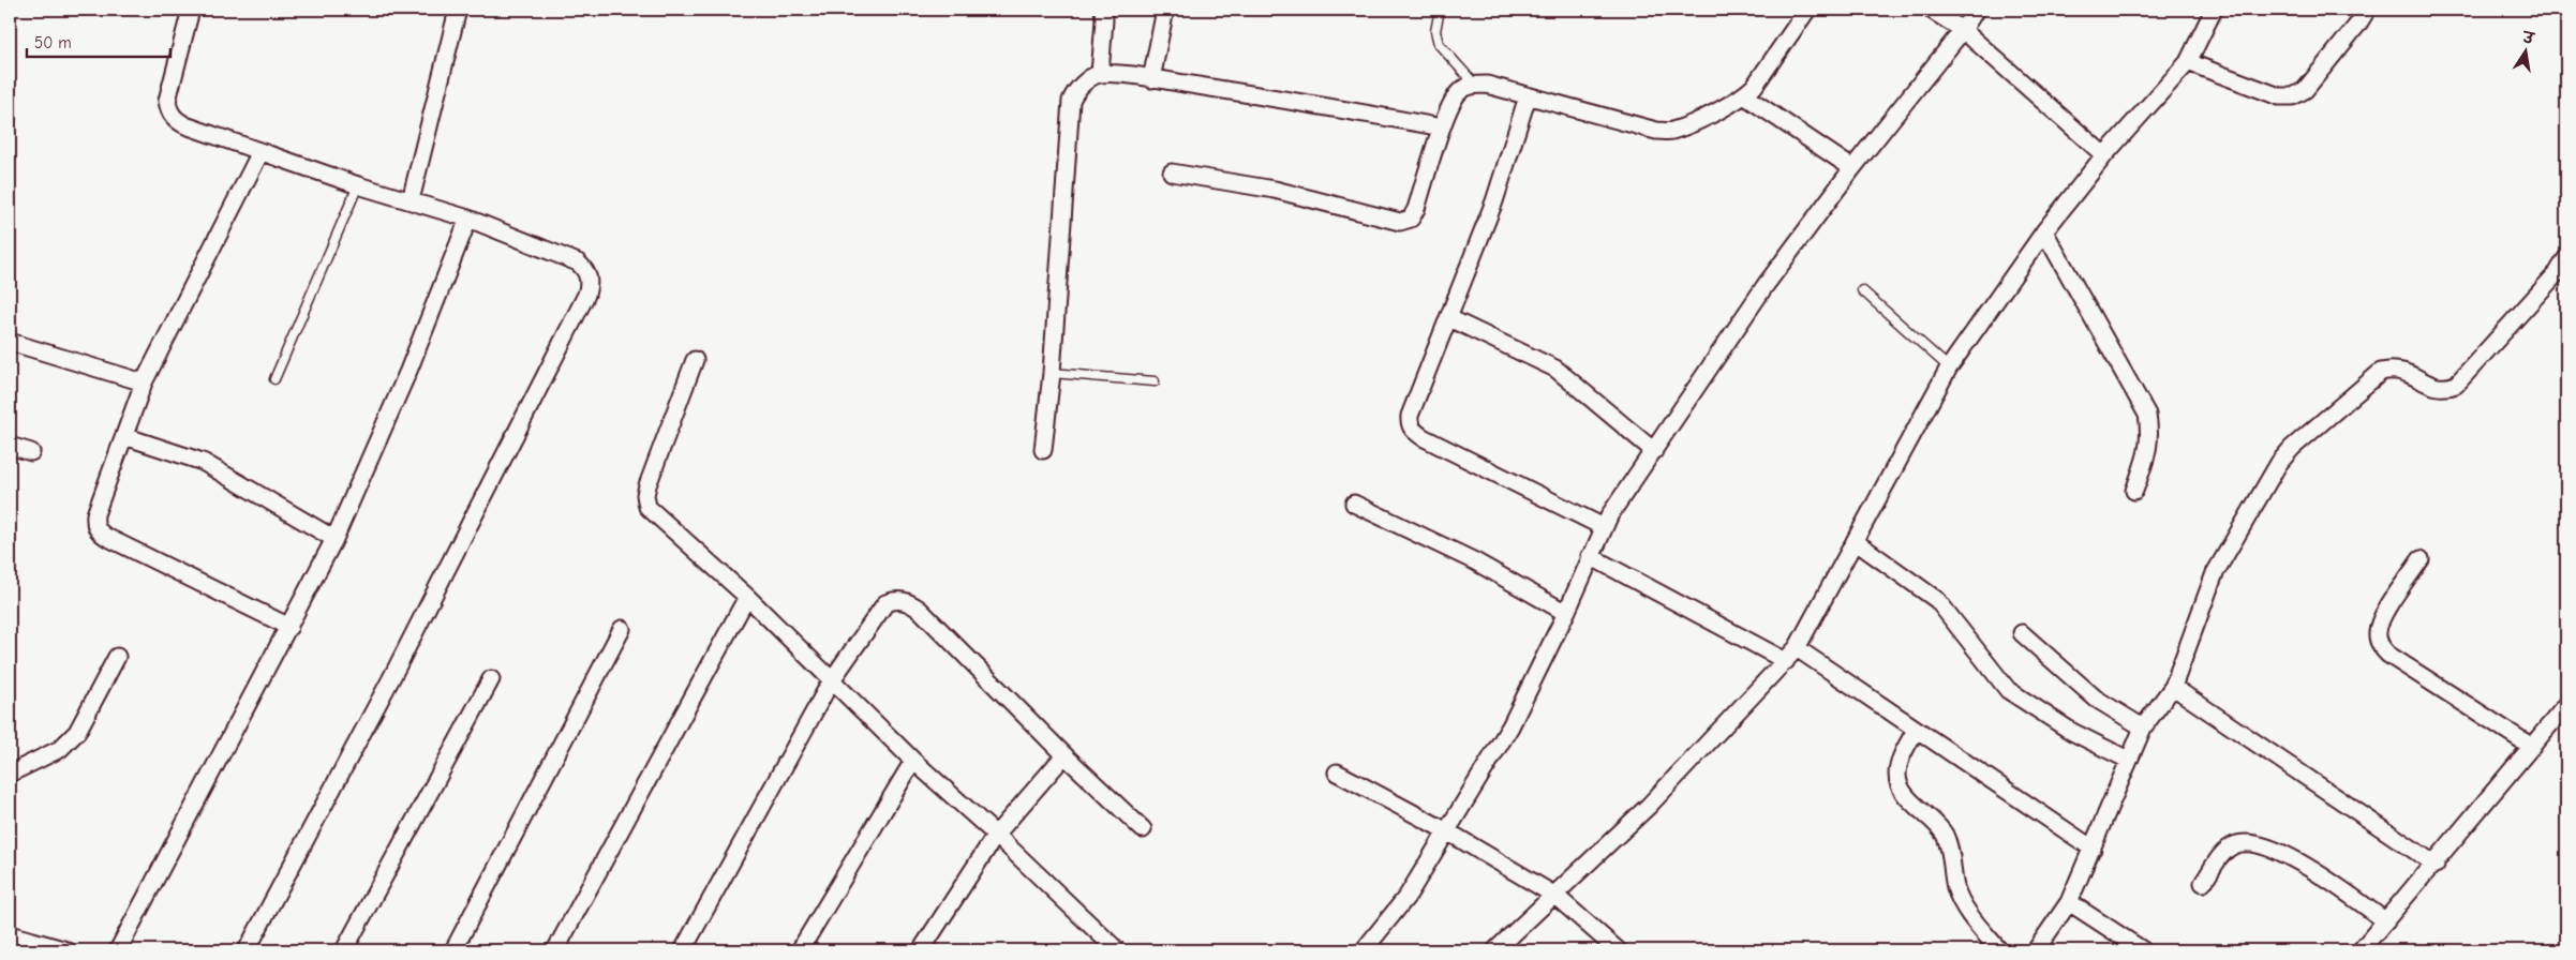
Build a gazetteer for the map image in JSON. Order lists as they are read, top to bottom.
{
  "scale_bar": "50 m",
  "north": "top"
}
